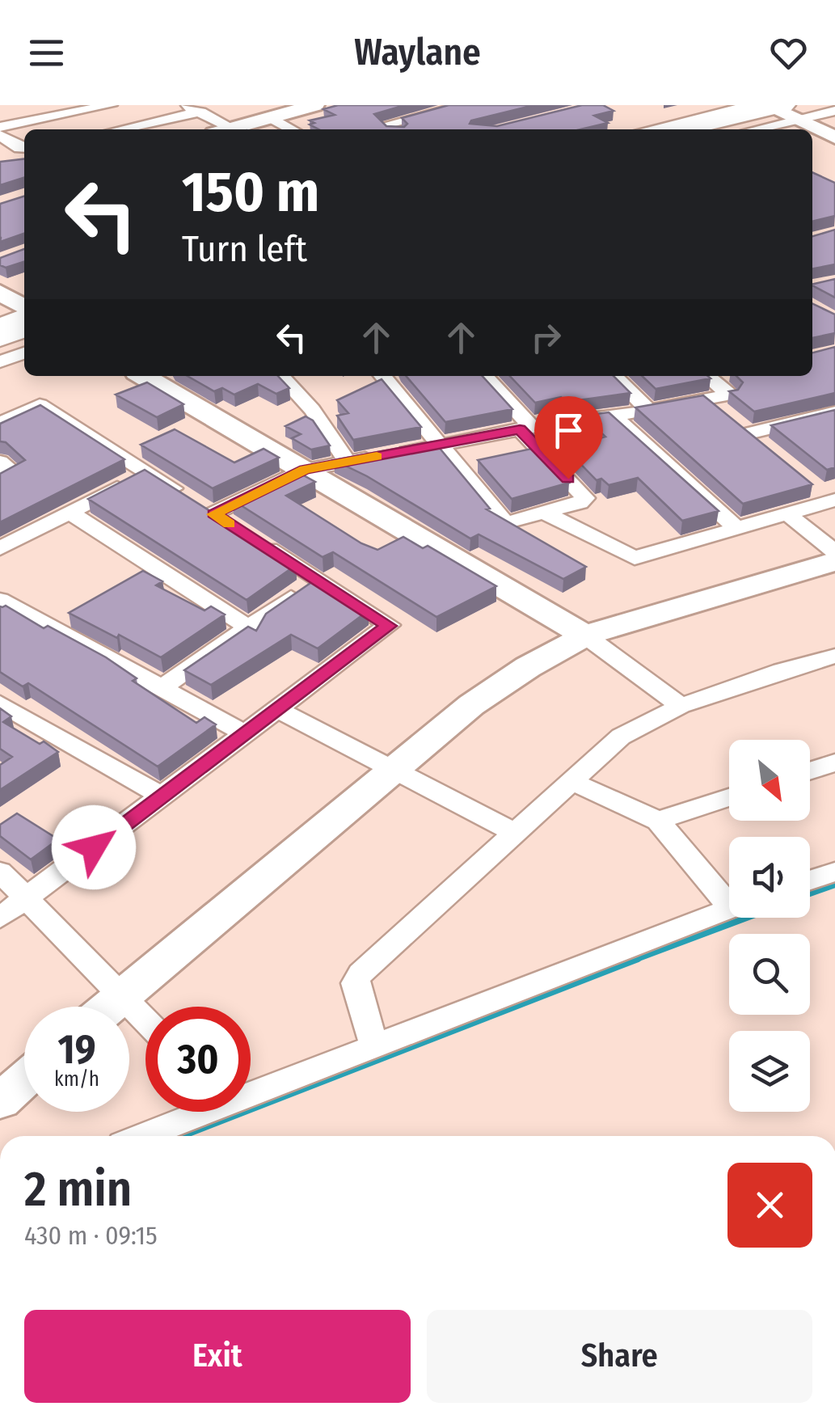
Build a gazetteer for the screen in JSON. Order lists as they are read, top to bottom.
{
  "north": "bottom right",
  "page": {
    "header": "Waylane",
    "turn": ["150 m", "Turn left"],
    "speed": "19 km/h",
    "limit": "30",
    "heading": ["2 min", "430 m · 09:15"],
    "buttons": ["Exit", "Share"]
  }
}
